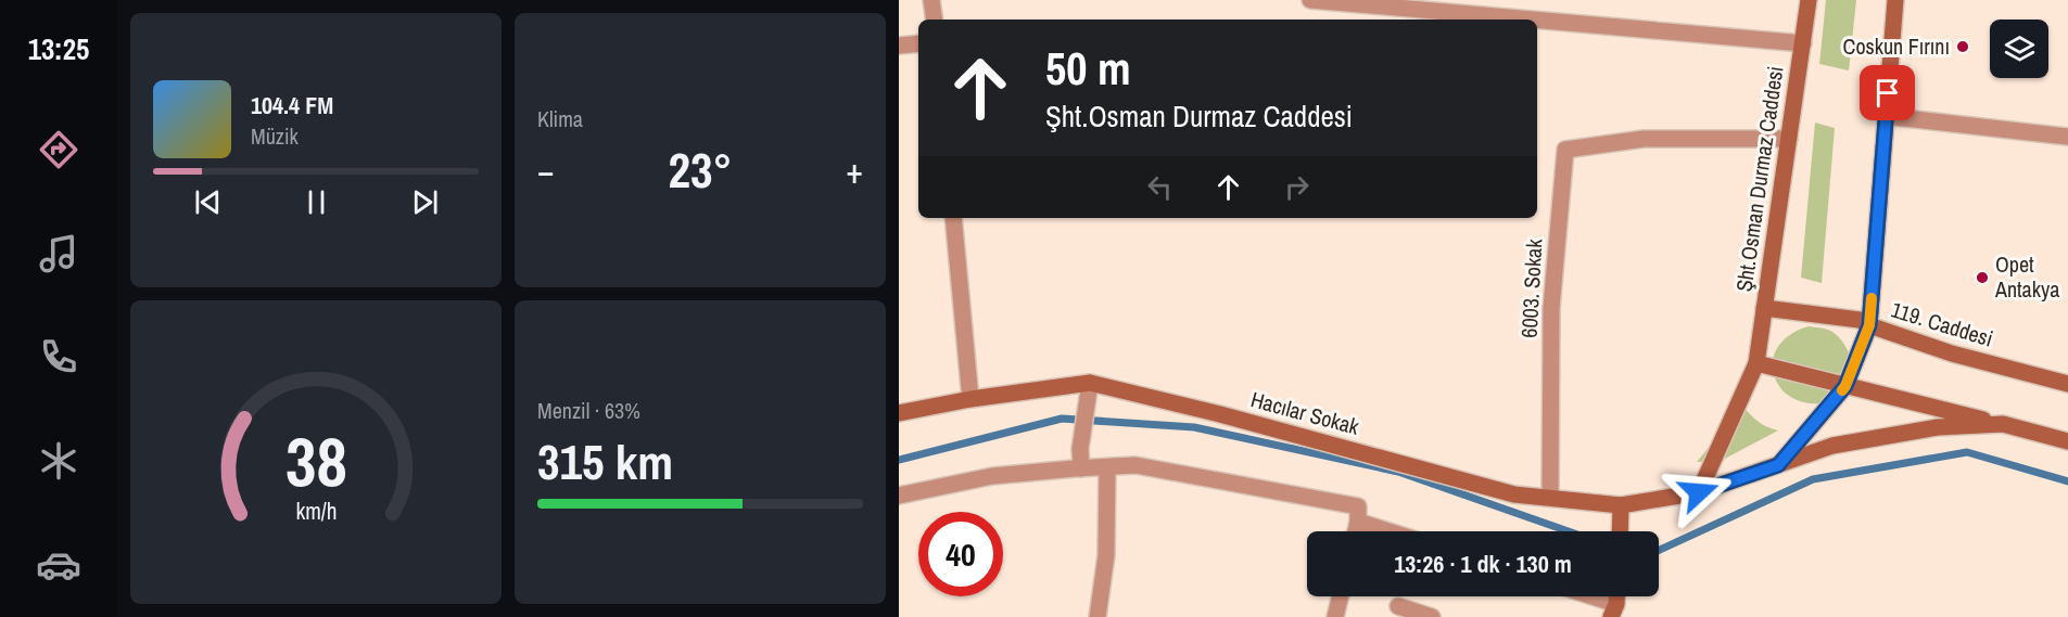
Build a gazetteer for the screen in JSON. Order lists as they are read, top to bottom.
{
  "streets": {
    "street": [
      "Şht.Osman Durmaz Caddesi",
      "6003. Sokak",
      "119. Caddesi",
      "Hacılar Sokak"
    ]
  },
  "crossings": [
    ["Şht.Osman Durmaz Caddesi", "6003. Sokak"],
    ["Şht.Osman Durmaz Caddesi", "119. Caddesi"],
    ["6003. Sokak", "Hacılar Sokak"]
  ],
  "places": ["Coskun Fırını", "Opet Antakya"],
  "page": {
    "tabs": "13:25",
    "tile": [
      "Klima",
      ["Menzil · 63%", "315 km"]
    ],
    "turn": ["50 m", "Şht.Osman Durmaz Caddesi"],
    "song": ["104.4 FM", "Müzik"],
    "heat": ["−", "23°", "+"],
    "limit": "40",
    "trip": "13:26 · 1 dk · 130 m",
    "gauge": ["38", "km/h"]
  }
}
